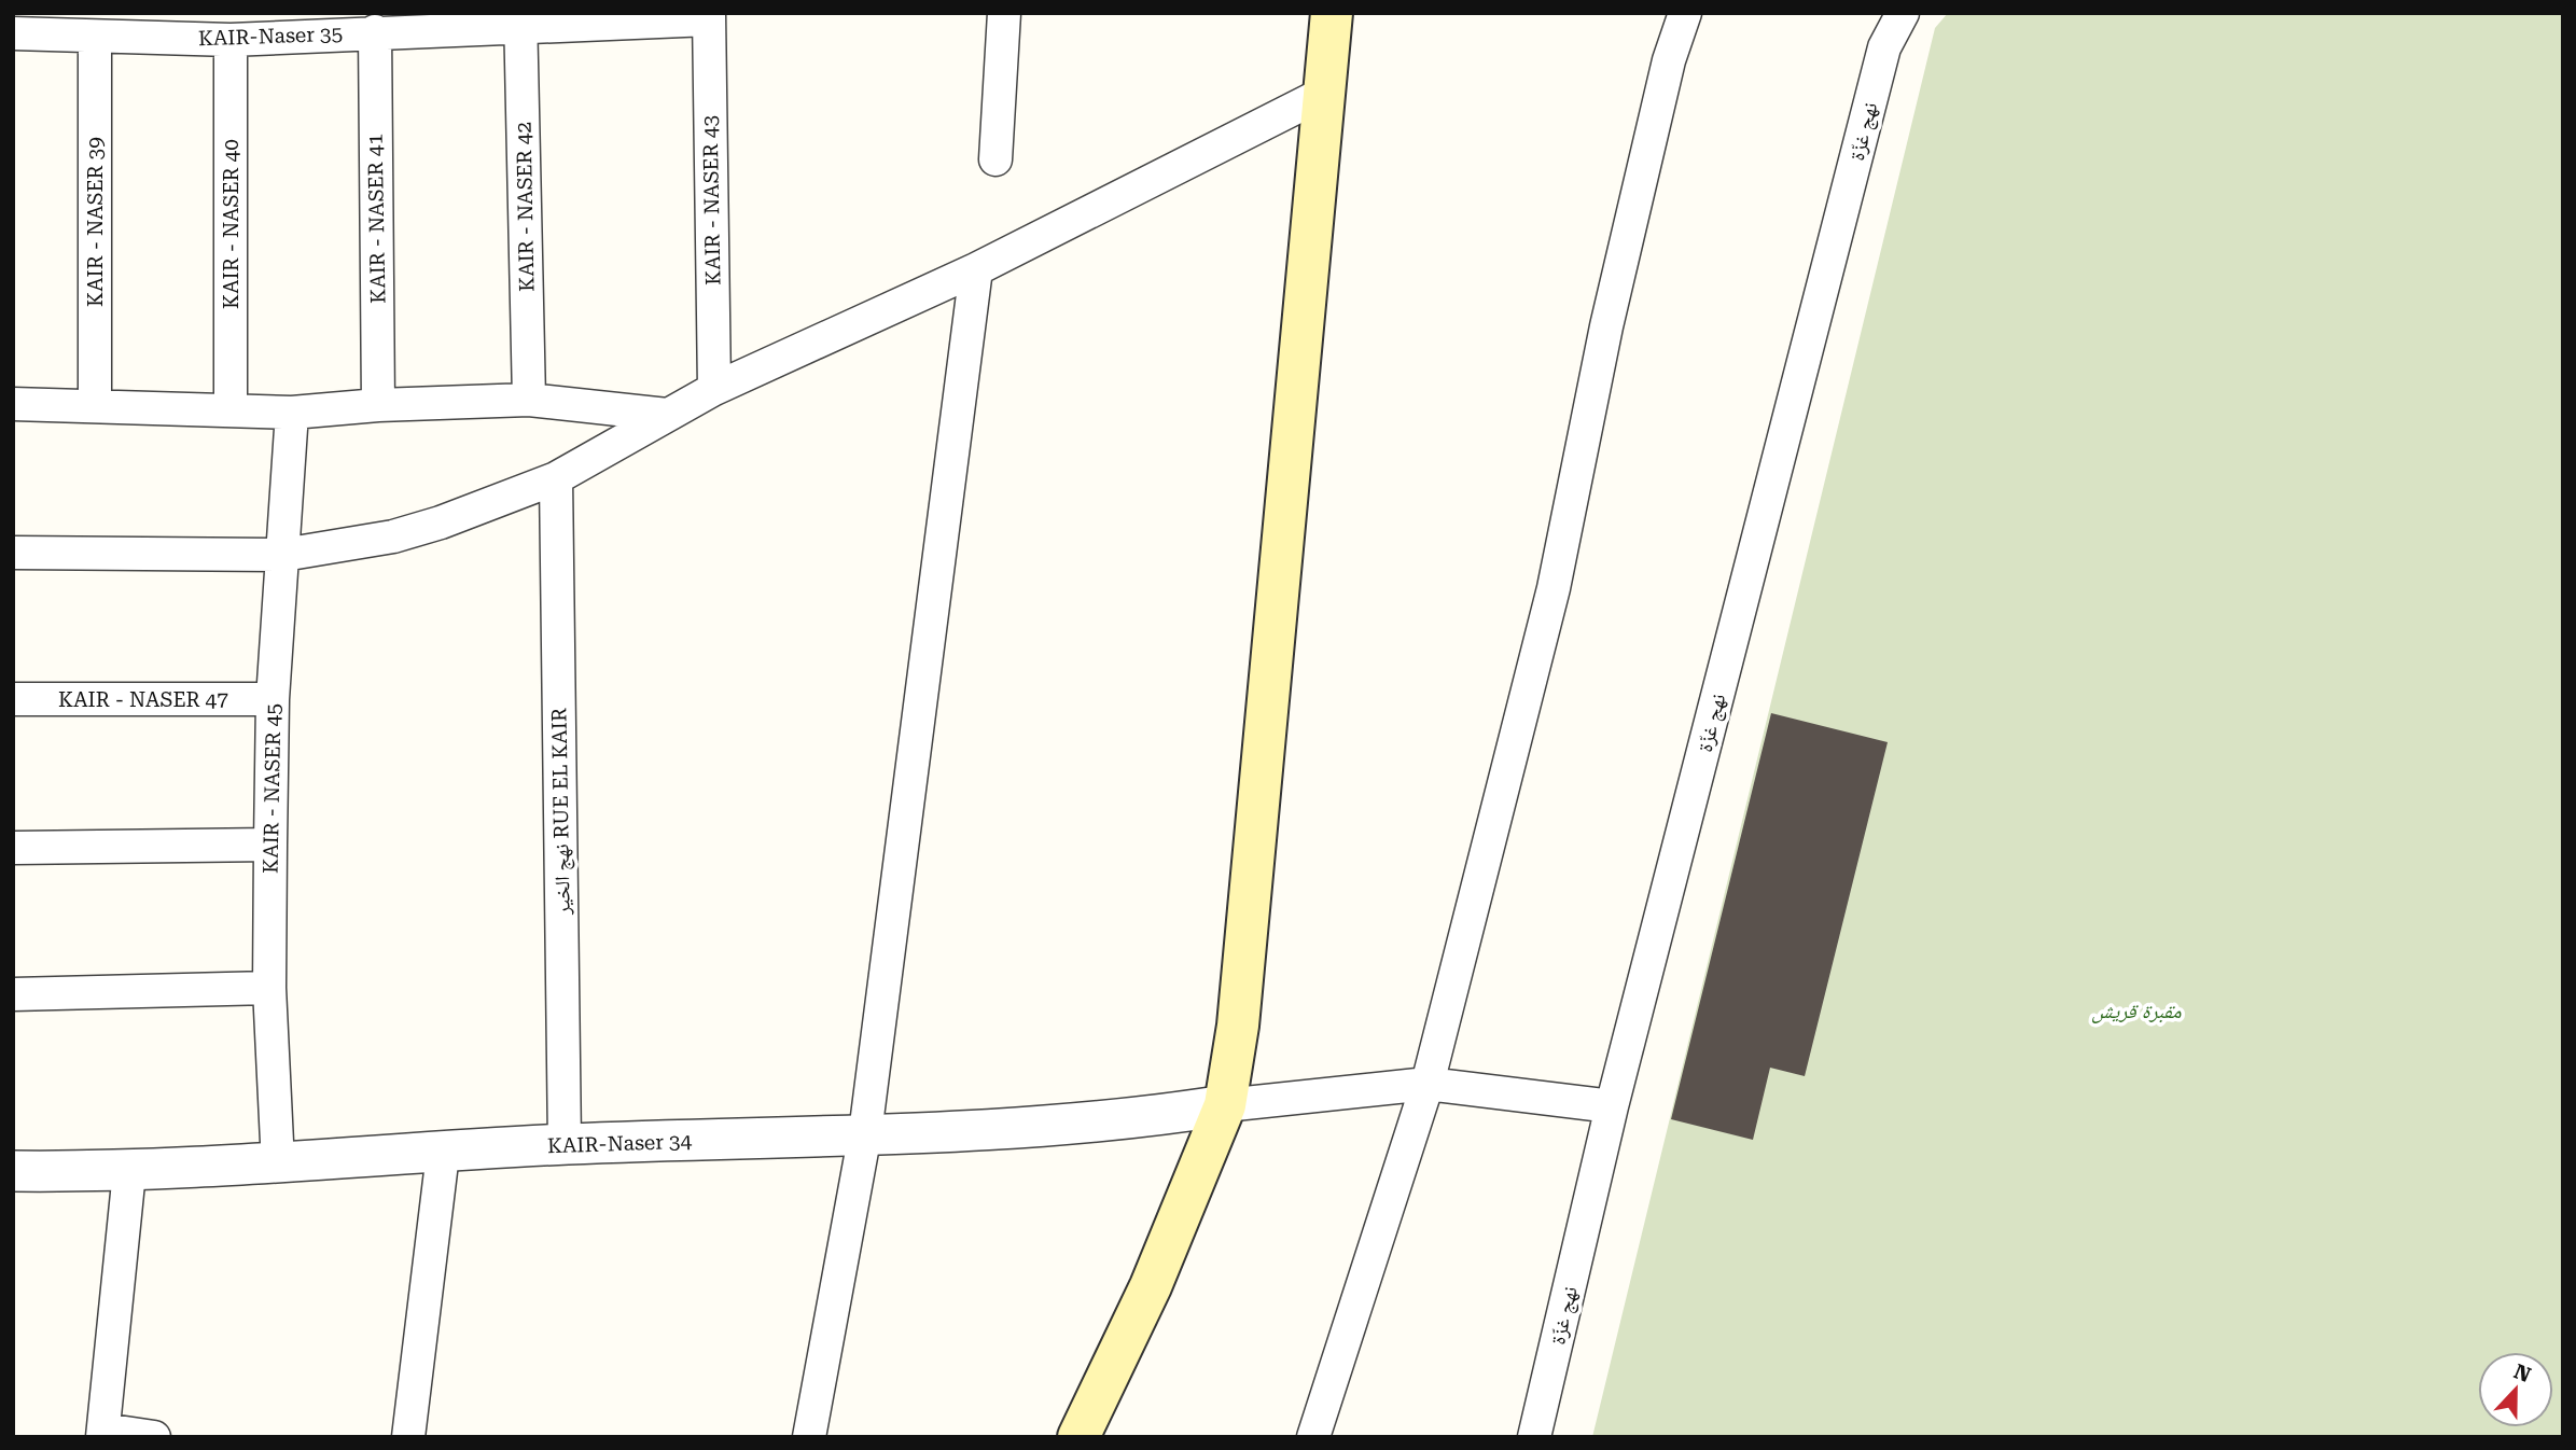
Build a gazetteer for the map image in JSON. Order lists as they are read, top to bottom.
{
  "streets": {
    "street": [
      "KAIR-Naser 35",
      "نهج غزّة",
      "KAIR - NASER 43",
      "KAIR - NASER 42",
      "KAIR - NASER 41",
      "KAIR - NASER 39",
      "KAIR - NASER 40",
      "KAIR - NASER 47",
      "KAIR - NASER 45",
      "نهج الخير RUE EL KAIR",
      "KAIR-Naser 34"
    ]
  },
  "crossings": [
    ["KAIR-Naser 35", "KAIR - NASER 43"],
    ["KAIR-Naser 35", "KAIR - NASER 42"],
    ["KAIR-Naser 35", "KAIR - NASER 41"],
    ["KAIR-Naser 35", "KAIR - NASER 39"],
    ["KAIR-Naser 35", "KAIR - NASER 40"],
    ["KAIR - NASER 47", "KAIR - NASER 45"],
    ["KAIR - NASER 45", "KAIR-Naser 34"],
    ["نهج الخير RUE EL KAIR", "KAIR-Naser 34"]
  ],
  "parks": ["مقبرة قريش"],
  "north": "top"
}
